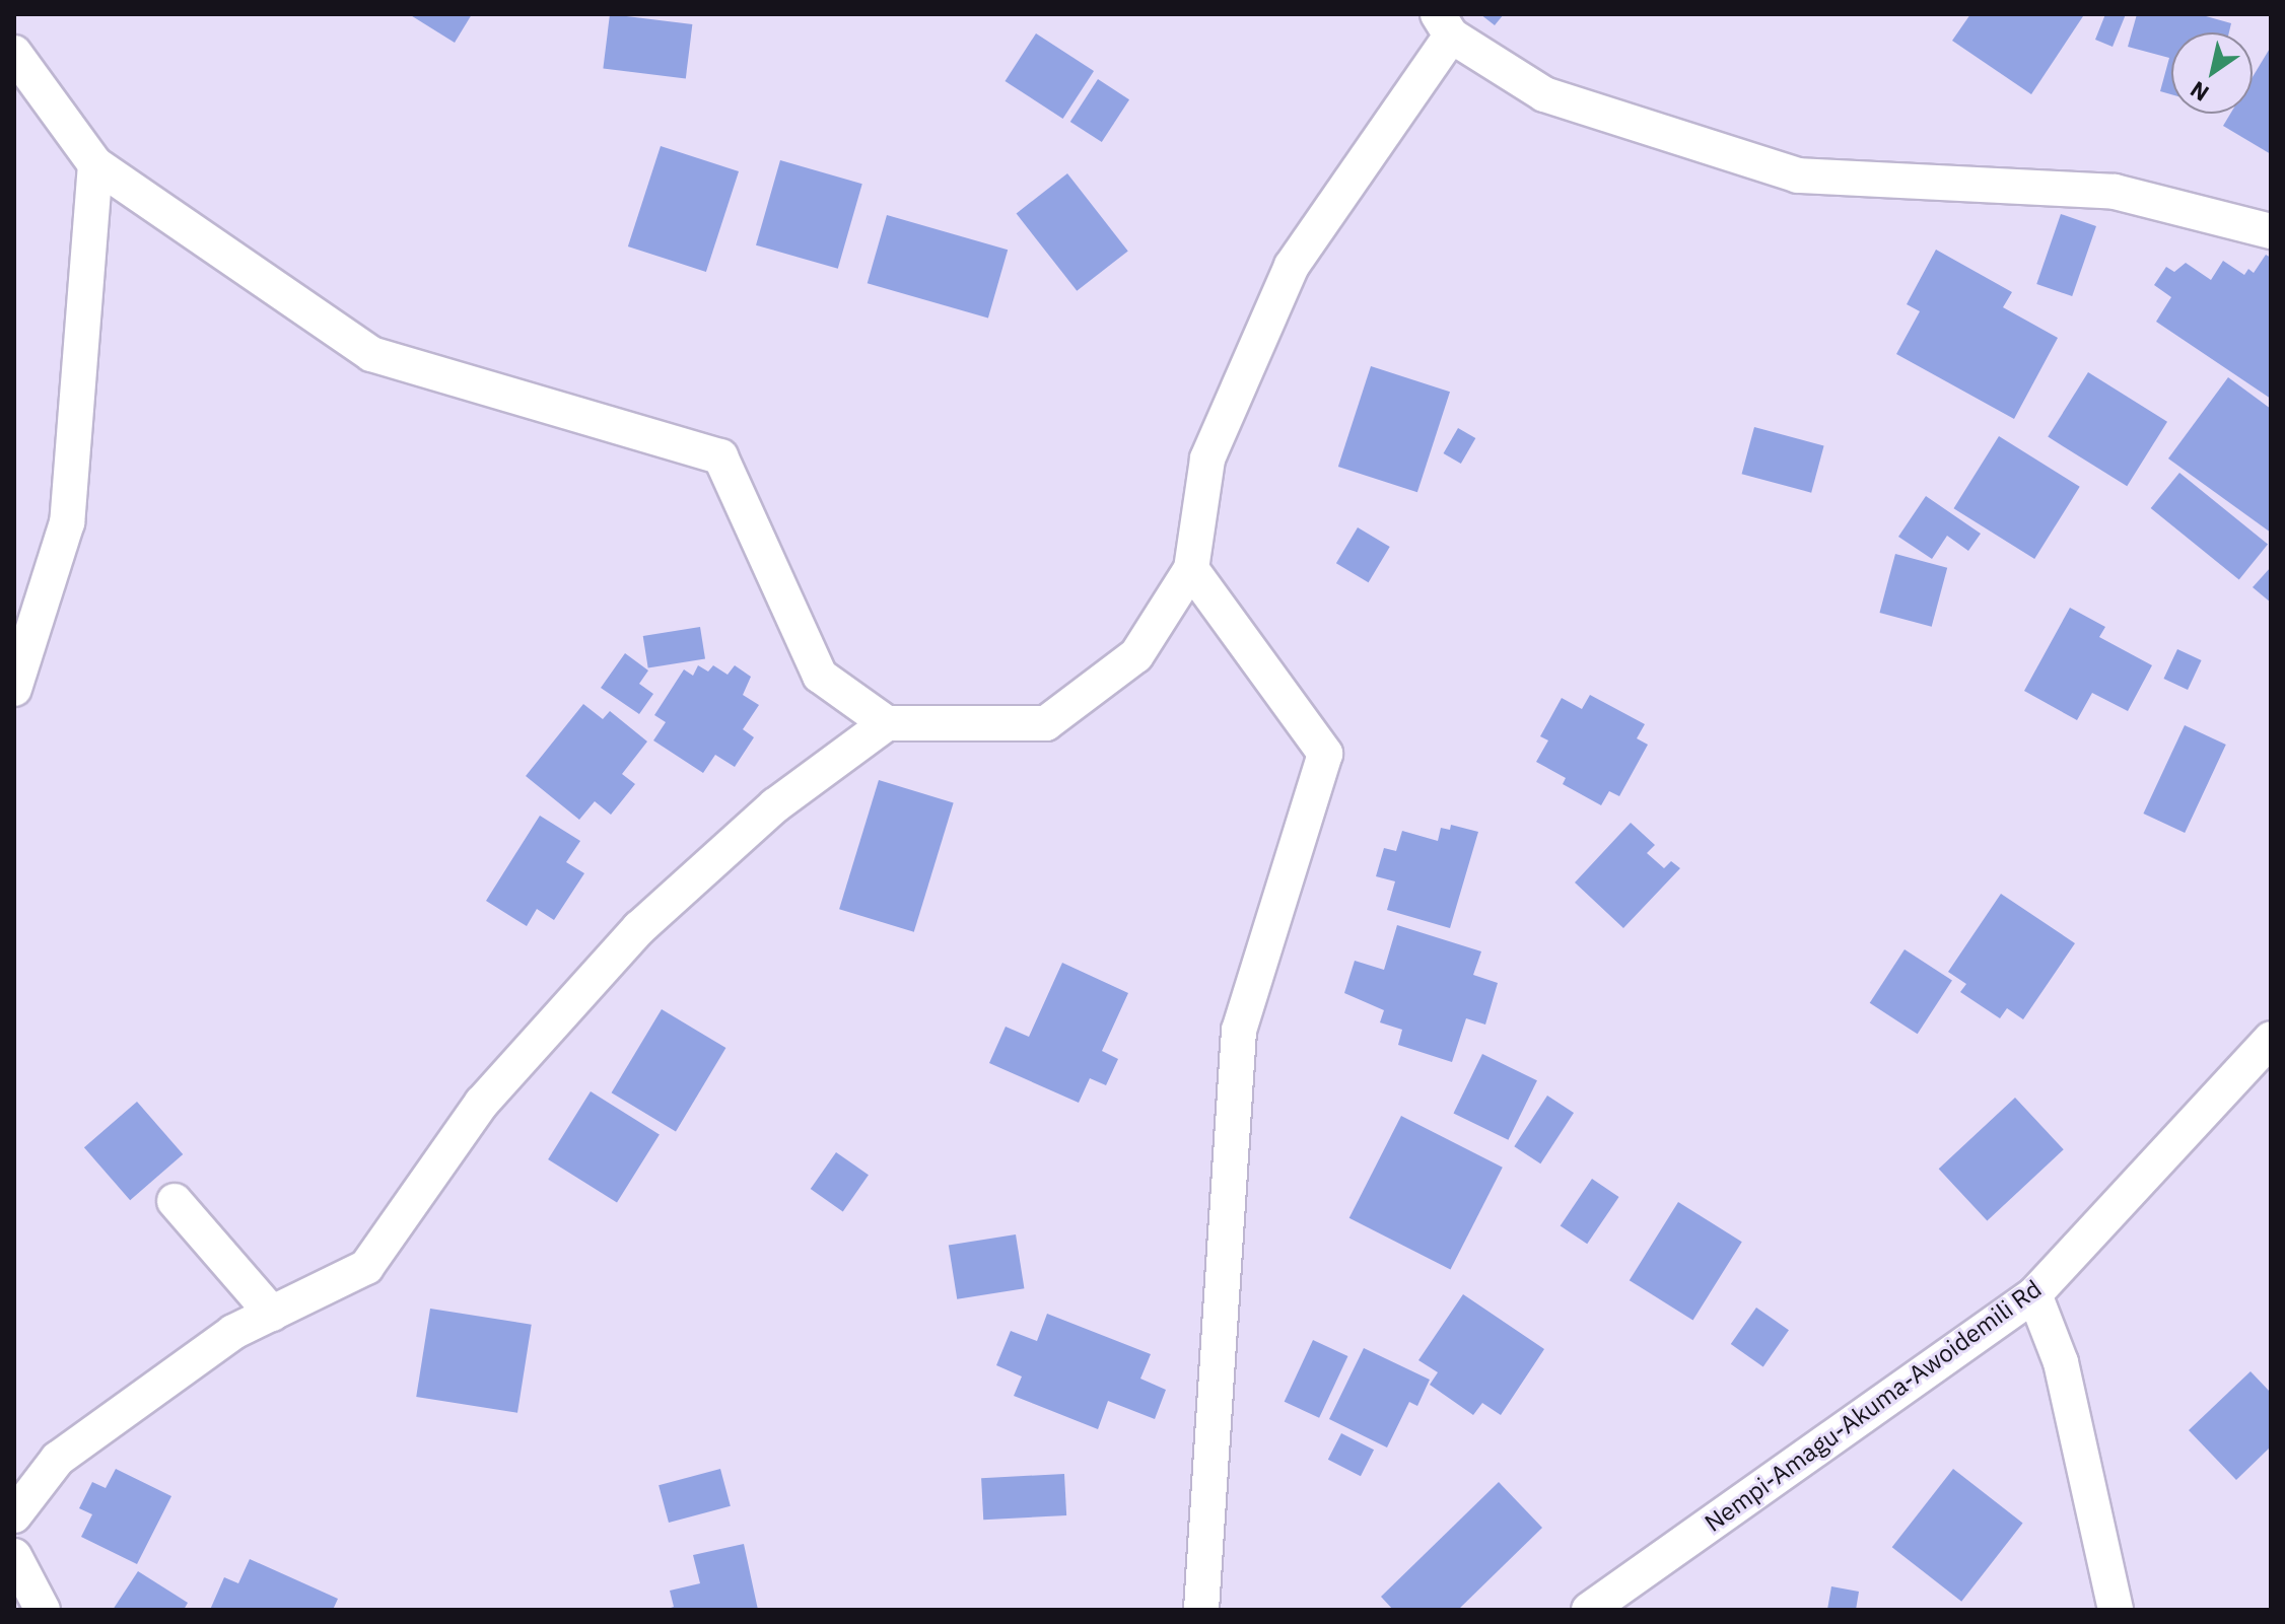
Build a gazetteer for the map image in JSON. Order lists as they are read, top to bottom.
{
  "streets": {
    "street": ["Nempi-Amagu-Akuma-Awoidemili Rd"]
  },
  "north": "bottom left"
}
